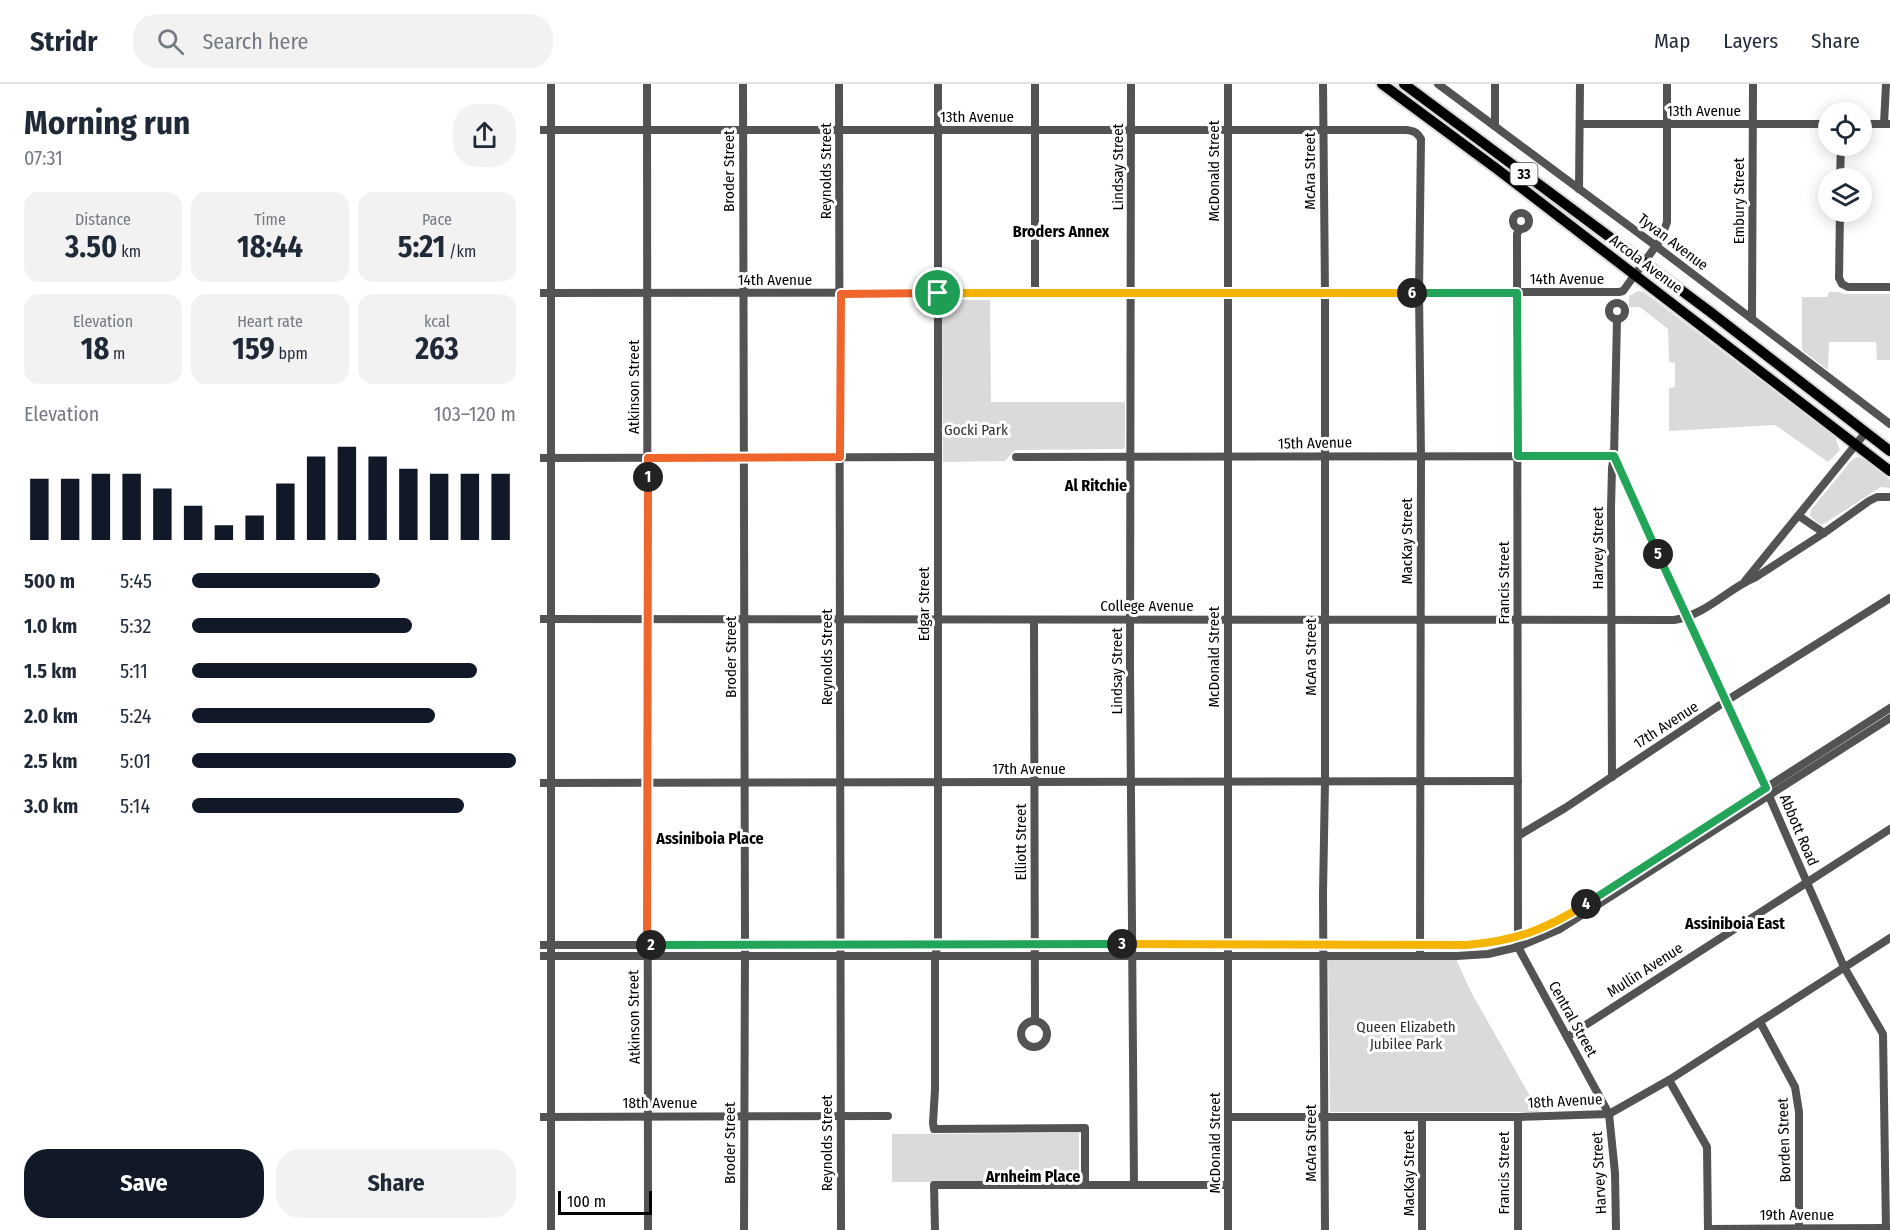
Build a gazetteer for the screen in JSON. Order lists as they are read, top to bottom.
{
  "streets": {
    "main road": ["33", "Arcola Avenue"],
    "street": [
      "13th Avenue",
      "Lindsay Street",
      "Broder Street",
      "Reynolds Street",
      "McDonald Street",
      "McAra Street",
      "Embury Street",
      "Tyvan Avenue",
      "14th Avenue",
      "Atkinson Street",
      "15th Avenue",
      "MacKay Street",
      "Harvey Street",
      "Francis Street",
      "Edgar Street",
      "College Avenue",
      "17th Avenue",
      "Abbott Road",
      "Elliott Street",
      "Mullin Avenue",
      "Central Street",
      "18th Avenue",
      "Borden Street",
      "19th Avenue"
    ]
  },
  "crossings": [
    ["13th Avenue", "Lindsay Street"],
    ["13th Avenue", "Broder Street"],
    ["13th Avenue", "Reynolds Street"],
    ["13th Avenue", "McDonald Street"],
    ["13th Avenue", "McAra Street"],
    ["13th Avenue", "Embury Street"],
    ["13th Avenue", "14th Avenue"],
    ["13th Avenue", "Atkinson Street"],
    ["13th Avenue", "MacKay Street"],
    ["13th Avenue", "Edgar Street"],
    ["Lindsay Street", "14th Avenue"],
    ["Lindsay Street", "15th Avenue"],
    ["Lindsay Street", "College Avenue"],
    ["Lindsay Street", "17th Avenue"],
    ["Broder Street", "14th Avenue"],
    ["Broder Street", "College Avenue"],
    ["Broder Street", "17th Avenue"],
    ["Broder Street", "18th Avenue"],
    ["Reynolds Street", "14th Avenue"],
    ["Reynolds Street", "College Avenue"],
    ["Reynolds Street", "17th Avenue"],
    ["Reynolds Street", "18th Avenue"],
    ["McDonald Street", "14th Avenue"],
    ["McDonald Street", "15th Avenue"],
    ["McDonald Street", "College Avenue"],
    ["McDonald Street", "17th Avenue"],
    ["McDonald Street", "18th Avenue"],
    ["McAra Street", "14th Avenue"],
    ["McAra Street", "15th Avenue"],
    ["McAra Street", "College Avenue"],
    ["McAra Street", "17th Avenue"],
    ["McAra Street", "18th Avenue"],
    ["Embury Street", "Tyvan Avenue"],
    ["Tyvan Avenue", "14th Avenue"],
    ["Arcola Avenue", "14th Avenue"],
    ["Arcola Avenue", "College Avenue"],
    ["14th Avenue", "Atkinson Street"],
    ["14th Avenue", "MacKay Street"],
    ["14th Avenue", "Francis Street"],
    ["14th Avenue", "Edgar Street"],
    ["Atkinson Street", "College Avenue"],
    ["Atkinson Street", "17th Avenue"],
    ["Atkinson Street", "18th Avenue"],
    ["15th Avenue", "MacKay Street"],
    ["15th Avenue", "Harvey Street"],
    ["15th Avenue", "Francis Street"],
    ["15th Avenue", "Abbott Road"],
    ["MacKay Street", "College Avenue"],
    ["MacKay Street", "17th Avenue"],
    ["MacKay Street", "18th Avenue"],
    ["Harvey Street", "College Avenue"],
    ["Harvey Street", "17th Avenue"],
    ["Harvey Street", "Abbott Road"],
    ["Harvey Street", "Central Street"],
    ["Harvey Street", "18th Avenue"],
    ["Francis Street", "College Avenue"],
    ["Francis Street", "17th Avenue"],
    ["Francis Street", "Central Street"],
    ["Francis Street", "18th Avenue"],
    ["Edgar Street", "College Avenue"],
    ["Edgar Street", "17th Avenue"],
    ["College Avenue", "Abbott Road"],
    ["College Avenue", "Elliott Street"],
    ["17th Avenue", "Abbott Road"],
    ["17th Avenue", "Elliott Street"],
    ["Abbott Road", "Mullin Avenue"],
    ["Abbott Road", "18th Avenue"],
    ["Abbott Road", "19th Avenue"],
    ["Mullin Avenue", "Central Street"],
    ["Central Street", "18th Avenue"],
    ["18th Avenue", "Borden Street"],
    ["Borden Street", "19th Avenue"]
  ],
  "districts": [
    "Broders Annex",
    "Al Ritchie",
    "Assiniboia Place",
    "Assiniboia East",
    "Arnheim Place"
  ],
  "parks": ["Gocki Park", "Queen Elizabeth Jubilee Park"],
  "scale_bar": "100 m",
  "page": {
    "header": "Stridr",
    "search": "Search here",
    "nav": ["Map", "Layers", "Share"],
    "heading": ["Morning run", "07:31"],
    "stats": [
      ["Distance", "3.50 km"],
      ["Time", "18:44"],
      ["Pace", "5:21 /km"],
      ["Elevation", "18 m"],
      ["Heart rate", "159 bpm"],
      ["kcal", "263"]
    ],
    "pins": [
      "6",
      "1",
      "5",
      "4",
      "3",
      "2"
    ],
    "chart": ["Elevation", "103–120 m"],
    "list": [
      {
        "name": "500 m",
        "note": "5:45"
      },
      {
        "name": "1.0 km",
        "note": "5:32"
      },
      {
        "name": "1.5 km",
        "note": "5:11"
      },
      {
        "name": "2.0 km",
        "note": "5:24"
      },
      {
        "name": "2.5 km",
        "note": "5:01"
      },
      {
        "name": "3.0 km",
        "note": "5:14"
      }
    ],
    "buttons": ["Save", "Share"],
    "scale": "100 m"
  }
}
